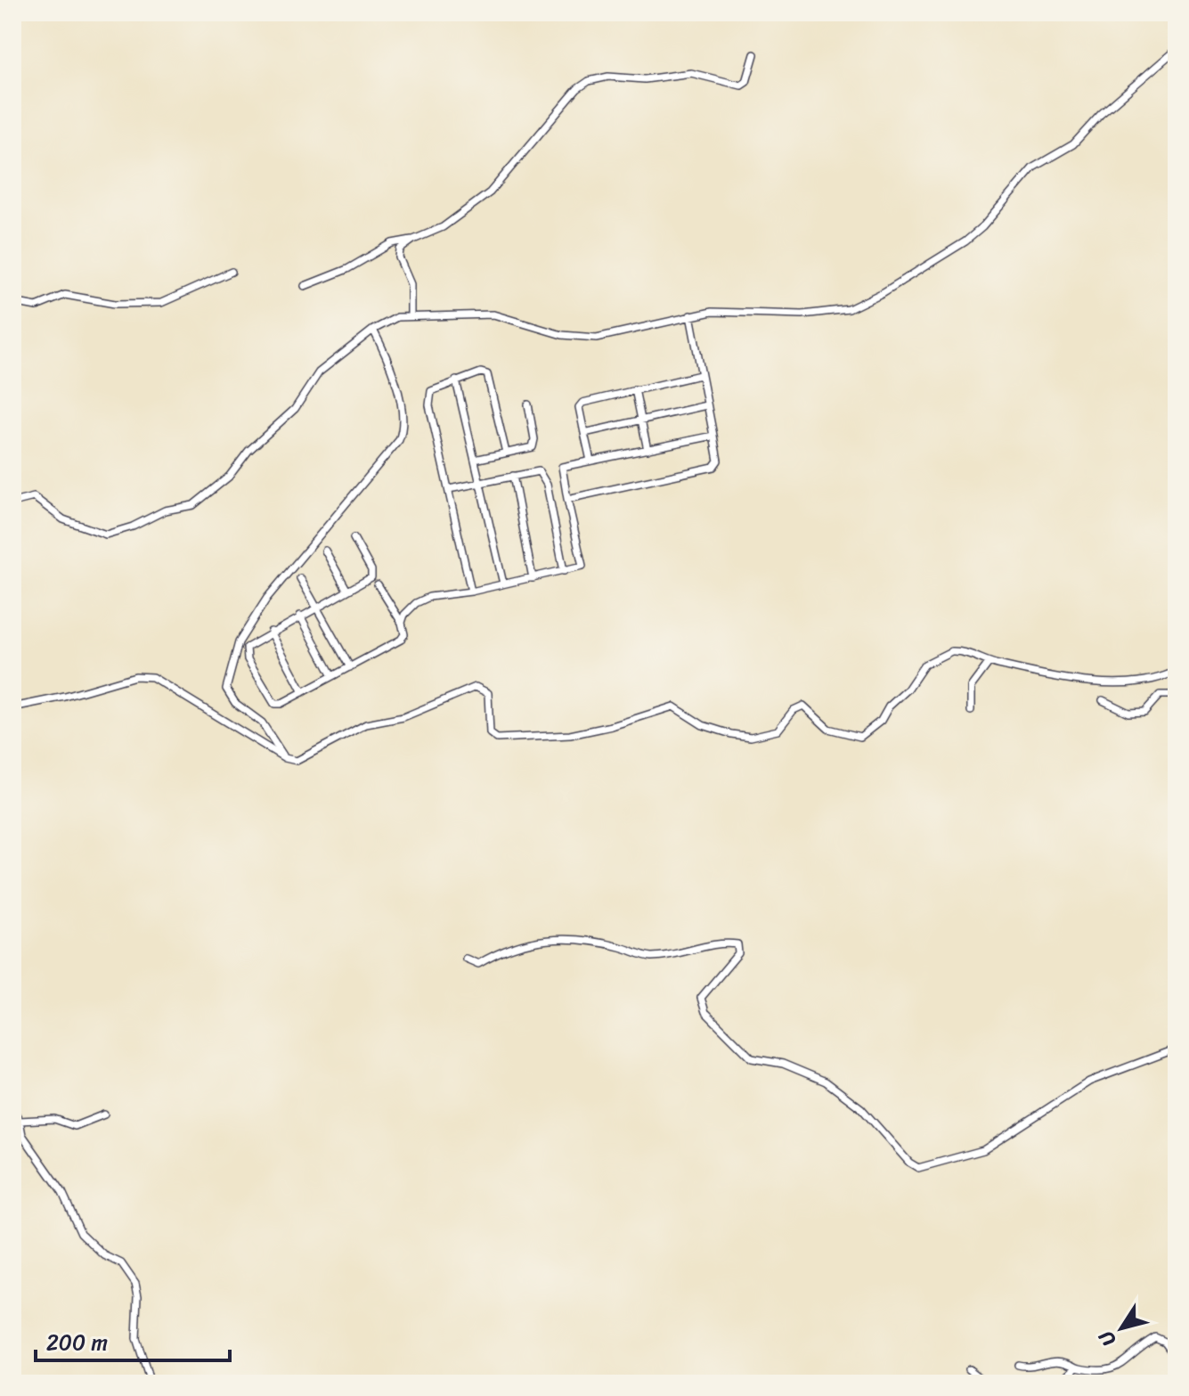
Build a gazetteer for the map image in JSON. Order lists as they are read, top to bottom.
{
  "scale_bar": "200 m",
  "north": "bottom left"
}
